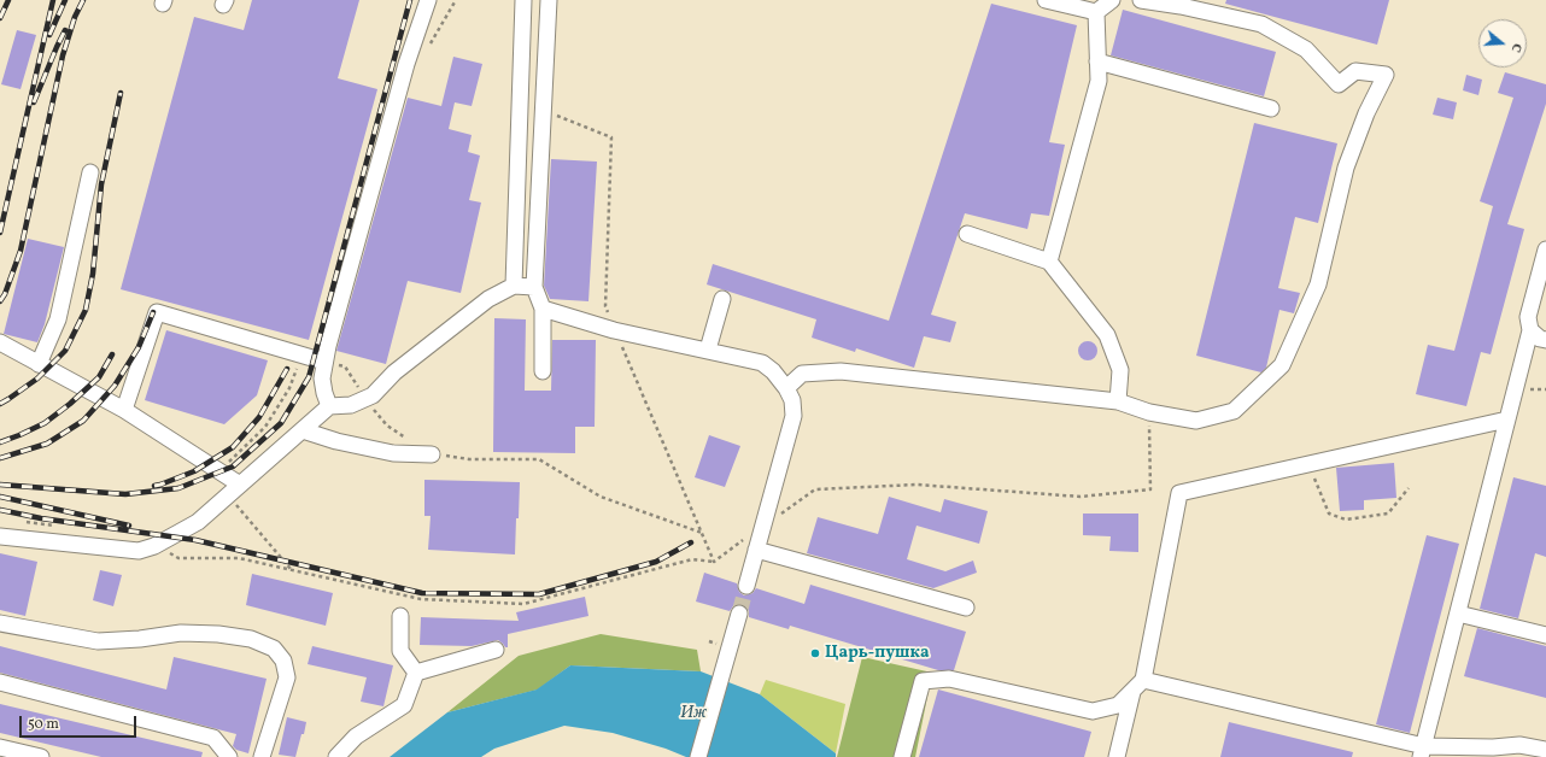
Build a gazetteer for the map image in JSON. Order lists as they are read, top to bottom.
{
  "water": ["Иж"],
  "places": ["Царь-пушка"],
  "scale_bar": "50 m",
  "north": "right"
}
